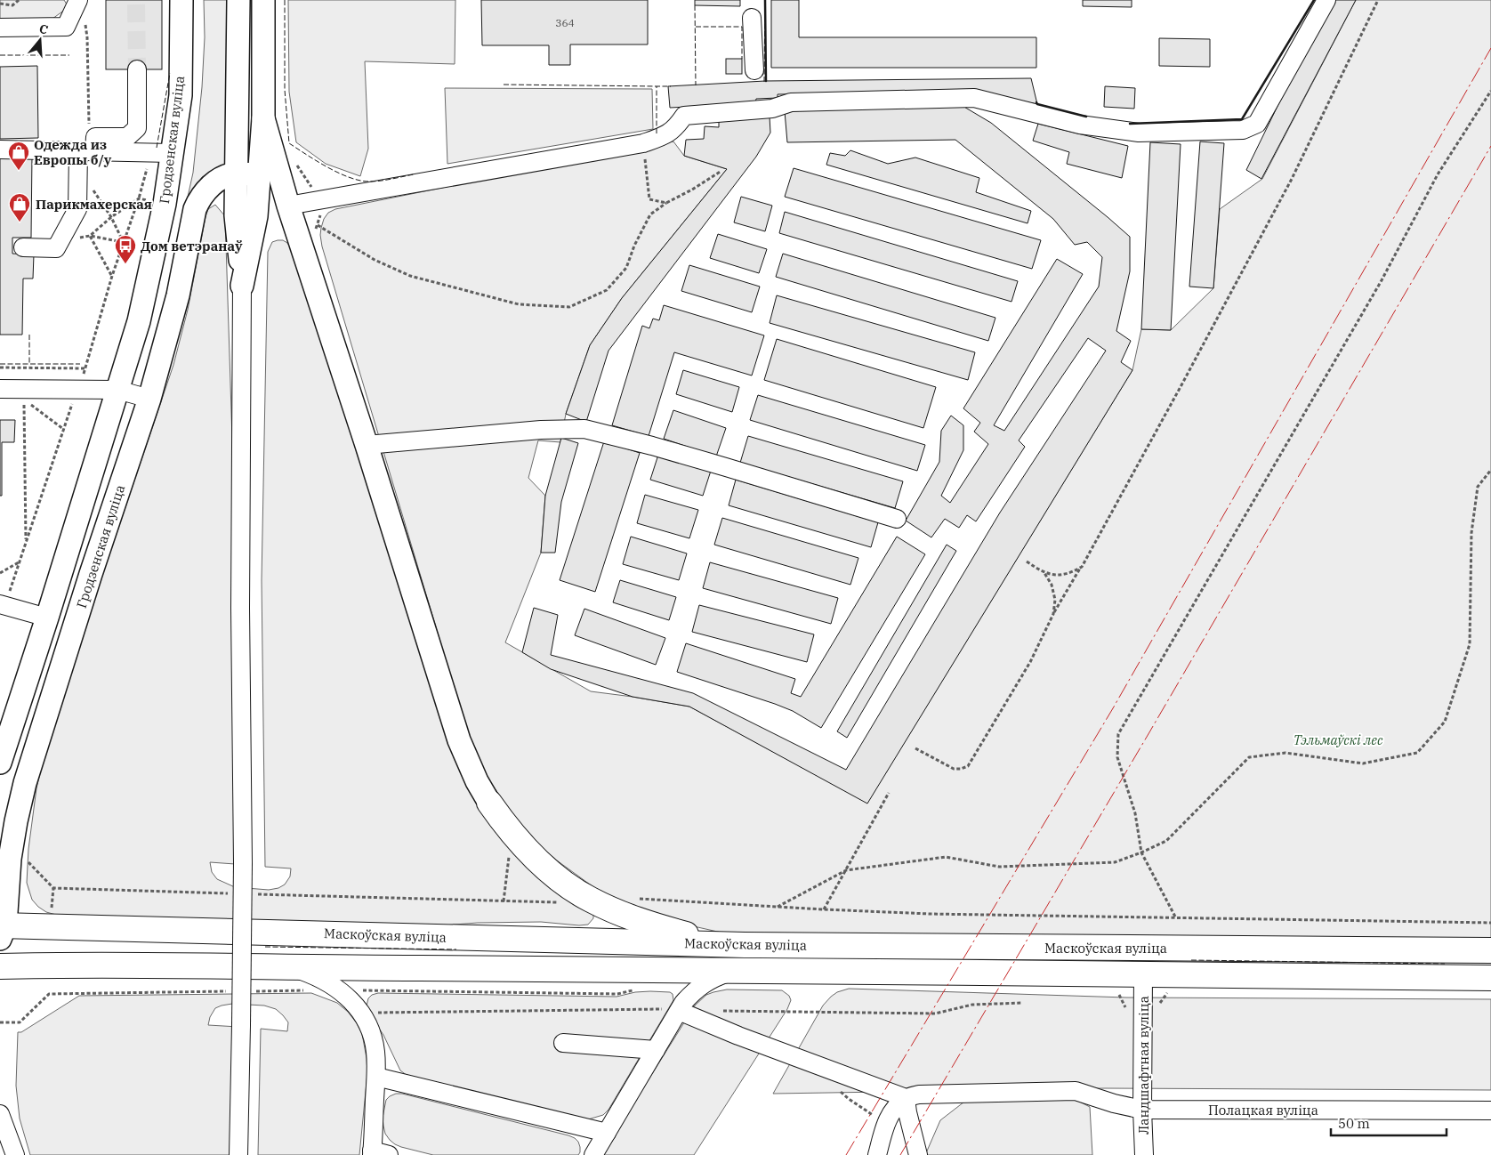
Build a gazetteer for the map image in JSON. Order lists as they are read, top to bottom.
{
  "streets": {
    "highway": ["Маскоўская вуліца"],
    "main road": ["Гродзенская вуліца"],
    "street": ["Ландшафтная вуліца", "Полацкая вуліца"]
  },
  "crossings": [
    ["Гродзенская вуліца", "Маскоўская вуліца"],
    ["Маскоўская вуліца", "Ландшафтная вуліца"],
    ["Ландшафтная вуліца", "Полацкая вуліца"]
  ],
  "parks": ["Тэльмаўскі лес"],
  "places": {
    "shop": ["Одежда из Европы б/у", "Парикмахерская"],
    "bus stop": ["Дом ветэранаў"]
  },
  "house_numbers": ["364"],
  "scale_bar": "50 m",
  "north": "top"
}
